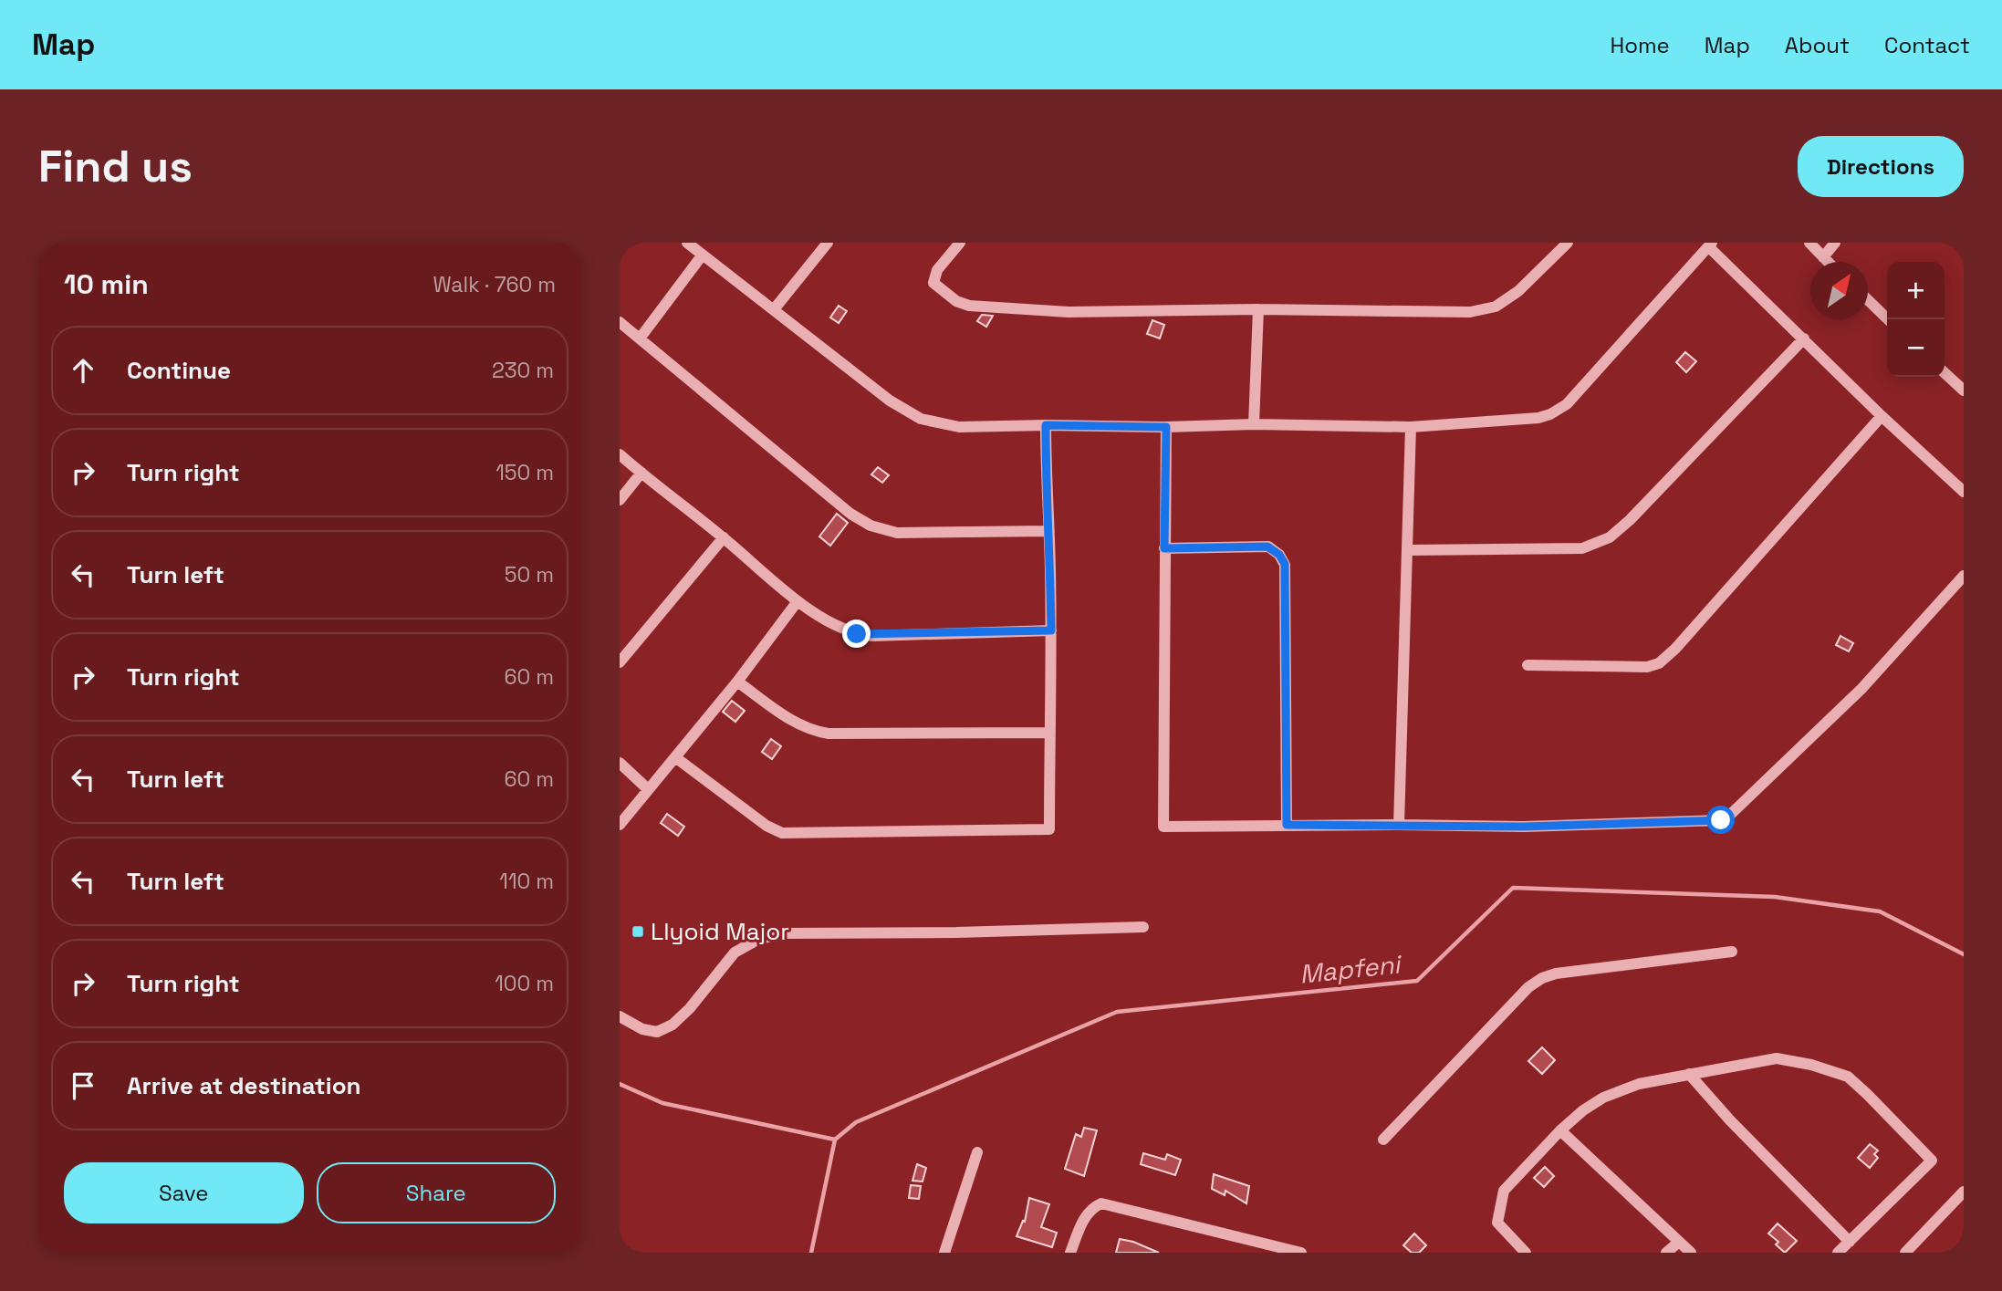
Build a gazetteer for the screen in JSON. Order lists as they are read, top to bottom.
{
  "water": ["Mapfeni"],
  "places": {
    "transit": ["Llyoid Major"]
  },
  "north": "top right",
  "page": {
    "header": "Map",
    "nav": [
      "Home",
      "Map",
      "About",
      "Contact"
    ],
    "buttons": [
      "Directions",
      ["Save", "Share"]
    ],
    "title": "Find us",
    "heading": ["10 min", "Walk · 760 m"],
    "map_buttons": ["+", "−"],
    "list": [
      ["Continue", "230 m"],
      ["Turn right", "150 m"],
      ["Turn left", "50 m"],
      ["Turn right", "60 m"],
      ["Turn left", "60 m"],
      ["Turn left", "110 m"],
      ["Turn right", "100 m"],
      "Arrive at destination"
    ]
  }
}
